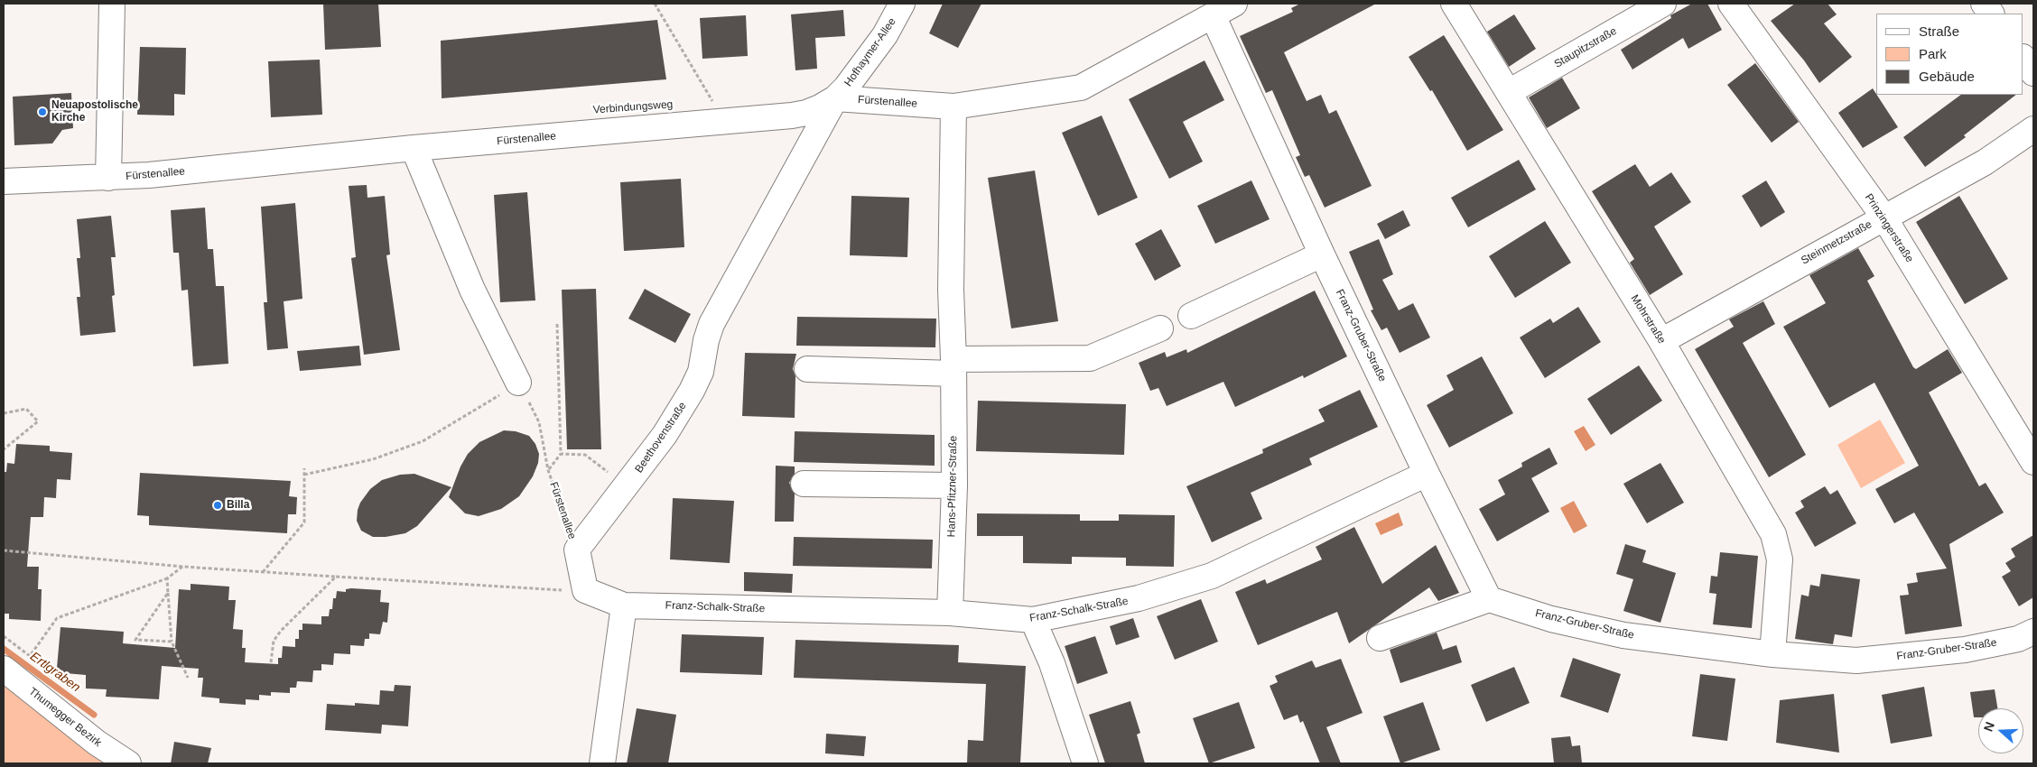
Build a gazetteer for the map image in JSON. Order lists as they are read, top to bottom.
{
  "streets": {
    "street": [
      "Staupitzstraße",
      "Hofhaymer-Allee",
      "Fürstenallee",
      "Prinzingerstraße",
      "Steinmetzstraße",
      "Mohrstraße",
      "Franz-Gruber-Straße",
      "Beethovenstraße",
      "Hans-Pfitzner-Straße",
      "Franz-Schalk-Straße",
      "Thumegger Bezirk"
    ]
  },
  "crossings": [
    ["Staupitzstraße", "Mohrstraße"],
    ["Hofhaymer-Allee", "Fürstenallee"],
    ["Hofhaymer-Allee", "Beethovenstraße"],
    ["Fürstenallee", "Franz-Gruber-Straße"],
    ["Fürstenallee", "Beethovenstraße"],
    ["Fürstenallee", "Hans-Pfitzner-Straße"],
    ["Prinzingerstraße", "Steinmetzstraße"],
    ["Steinmetzstraße", "Mohrstraße"],
    ["Mohrstraße", "Franz-Gruber-Straße"],
    ["Franz-Gruber-Straße", "Franz-Schalk-Straße"],
    ["Hans-Pfitzner-Straße", "Franz-Schalk-Straße"]
  ],
  "water": ["Ertlgraben"],
  "places": ["Neuapostolische Kirche", "Billa"],
  "legend": ["Straße", "Park", "Gebäude"],
  "north": "left"
}
